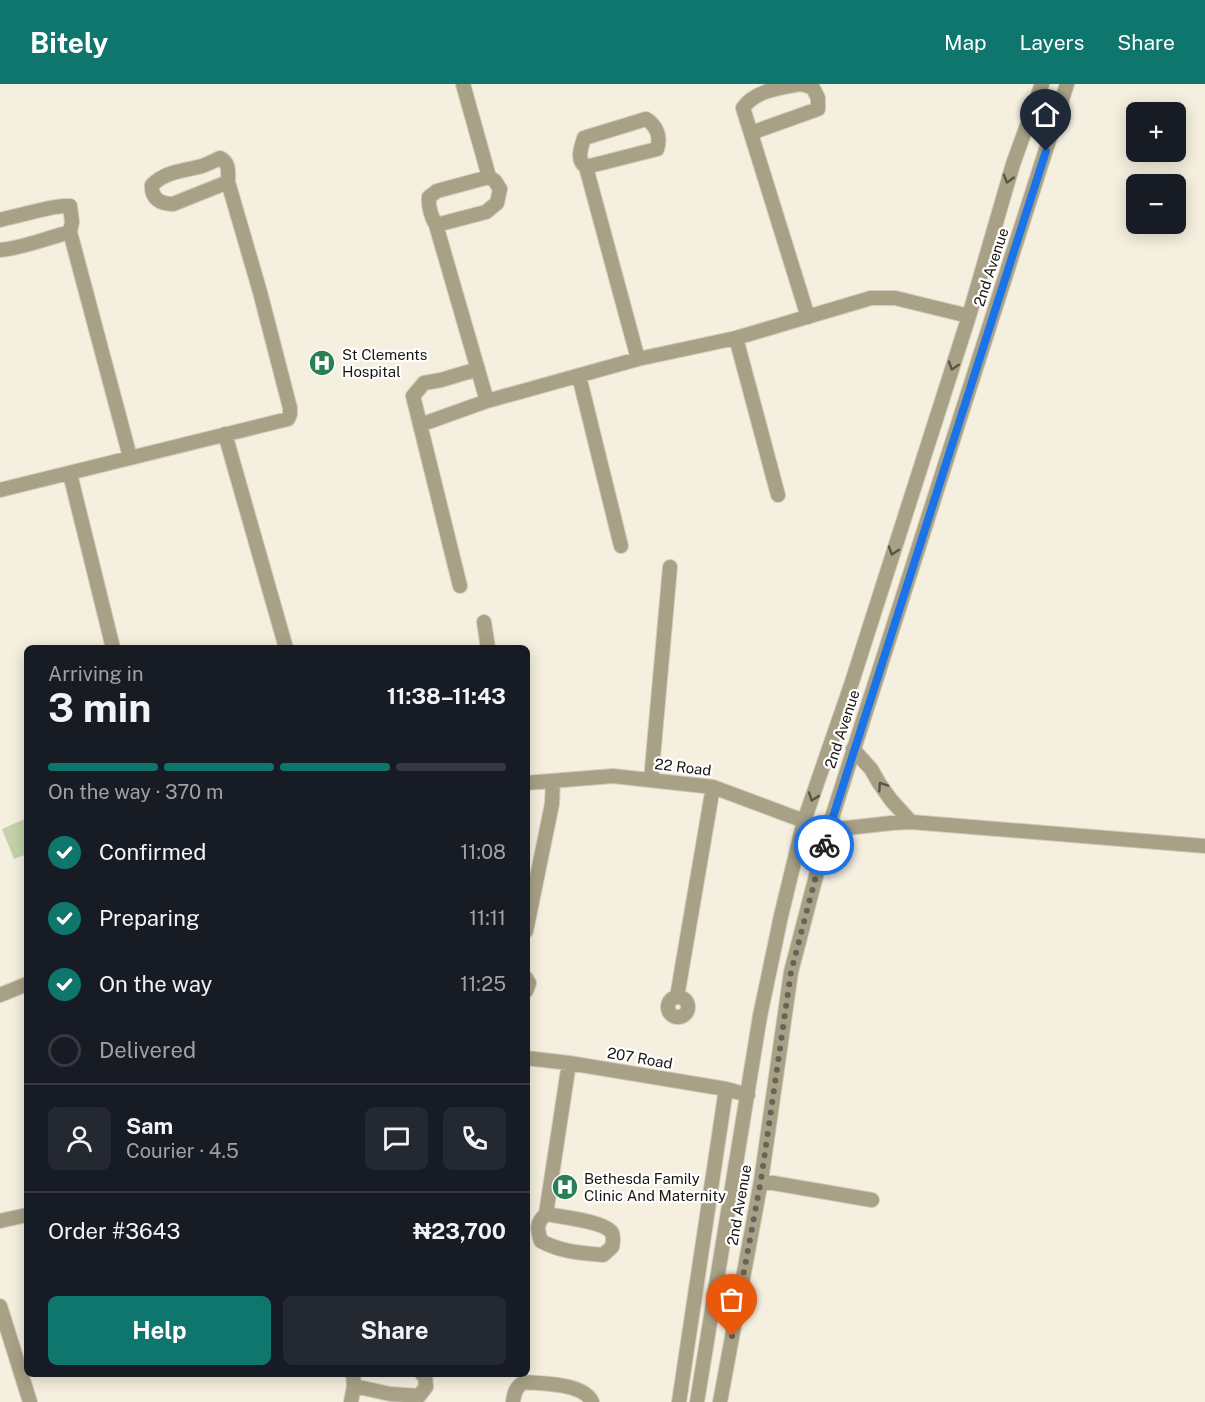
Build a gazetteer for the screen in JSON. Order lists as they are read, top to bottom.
{
  "streets": {
    "street": ["2nd Avenue", "22 Road", "207 Road"]
  },
  "crossings": [
    ["2nd Avenue", "22 Road"],
    ["2nd Avenue", "207 Road"]
  ],
  "places": {
    "hospital": ["St Clements Hospital", "Bethesda Family Clinic And Maternity"]
  },
  "page": {
    "header": "Bitely",
    "nav": ["Map", "Layers", "Share"],
    "map_buttons": ["+", "−"],
    "heading": ["3 min", "Arriving in", "11:38–11:43"],
    "panel": [
      "Sam",
      "Courier · 4.5",
      "Order #3643",
      "₦23,700"
    ],
    "bar": "On the way · 370 m",
    "list": [
      ["Confirmed", "11:08"],
      ["Preparing", "11:11"],
      ["On the way", "11:25"],
      "Delivered"
    ],
    "buttons": ["Help", "Share"]
  }
}
